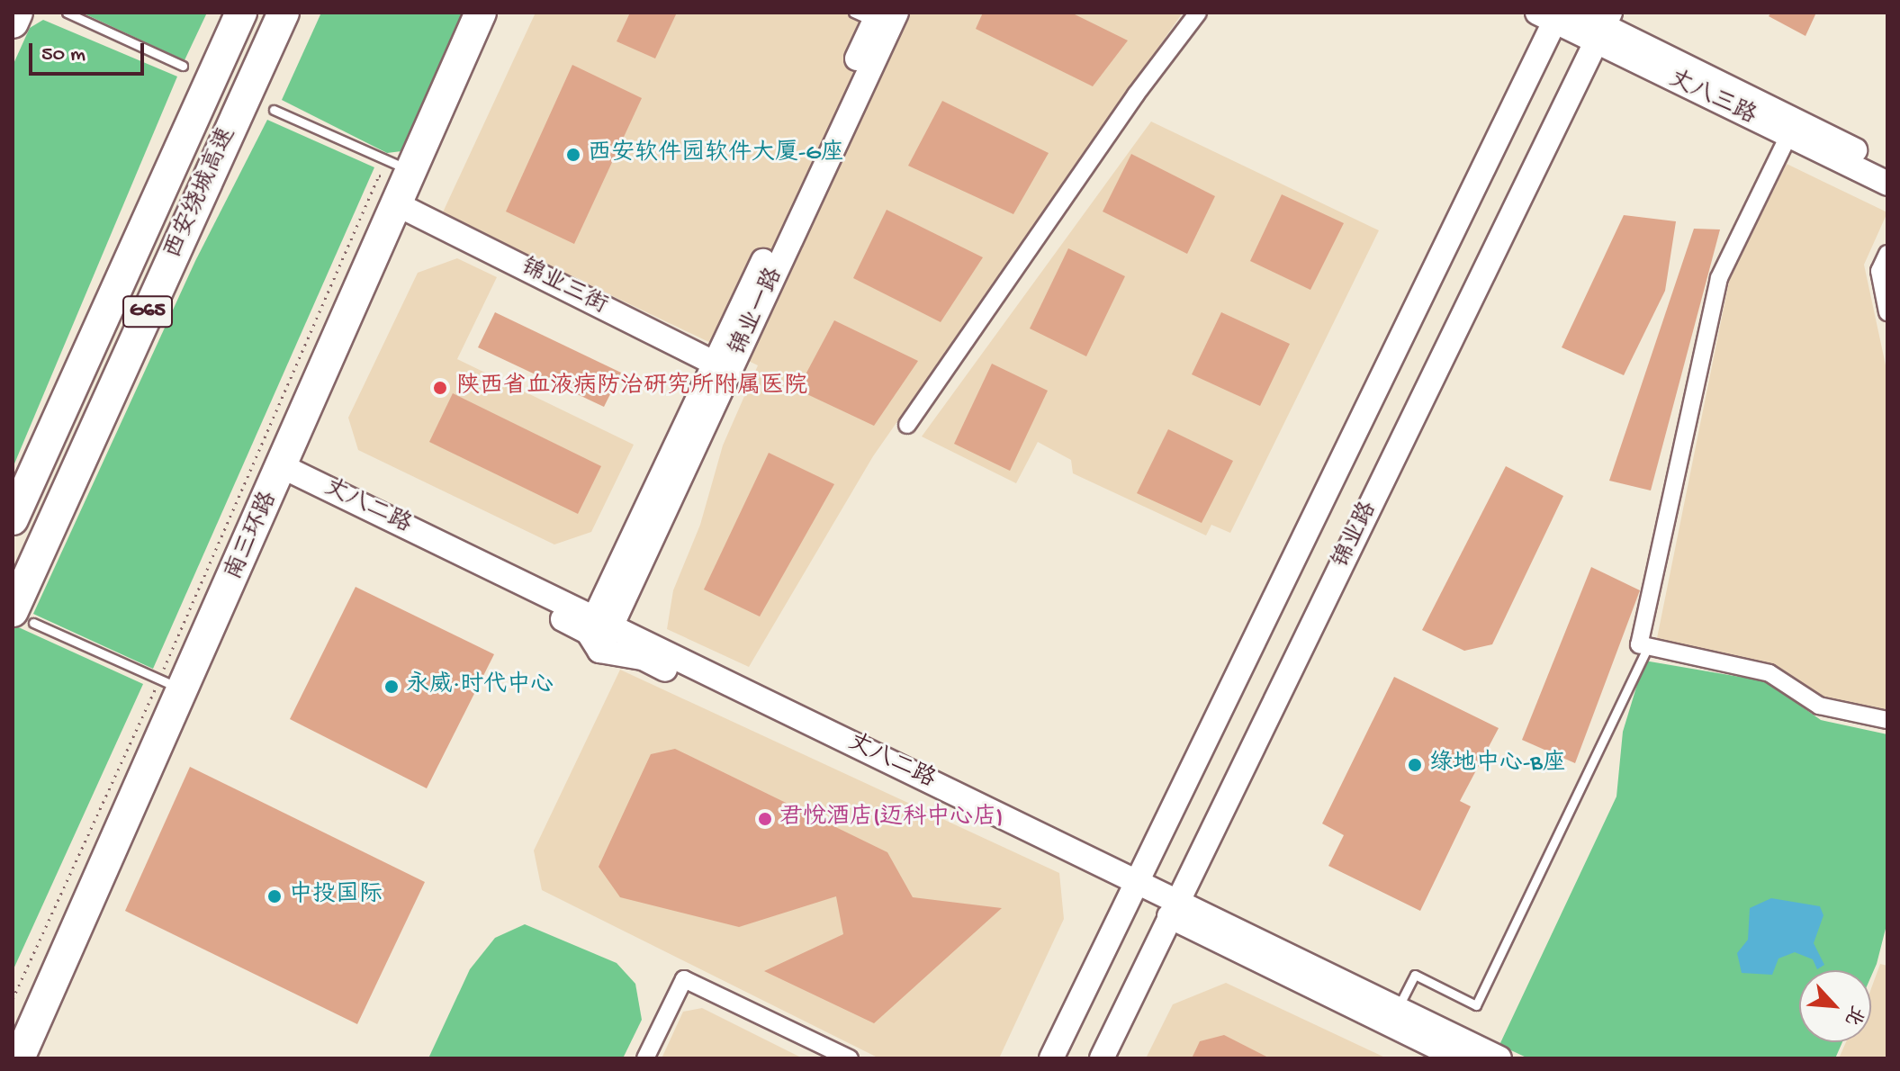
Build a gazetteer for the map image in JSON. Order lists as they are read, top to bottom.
{
  "streets": {
    "highway": ["西安绕城高速", "G65", "南三环路"],
    "street": [
      "丈八三路",
      "锦业三街",
      "锦业一路",
      "丈八二路",
      "锦业路"
    ]
  },
  "crossings": [
    ["丈八三路", "锦业路"],
    ["锦业三街", "锦业一路"],
    ["锦业三街", "南三环路"],
    ["锦业一路", "丈八二路"],
    ["丈八二路", "锦业路"],
    ["丈八二路", "南三环路"]
  ],
  "places": [
    "西安软件园软件大厦-G座",
    "陕西省血液病防治研究所附属医院",
    "永威·时代中心",
    "绿地中心-B座",
    "君悦酒店(迈科中心店)",
    "中投国际"
  ],
  "scale_bar": "50 m",
  "north": "bottom right"
}
